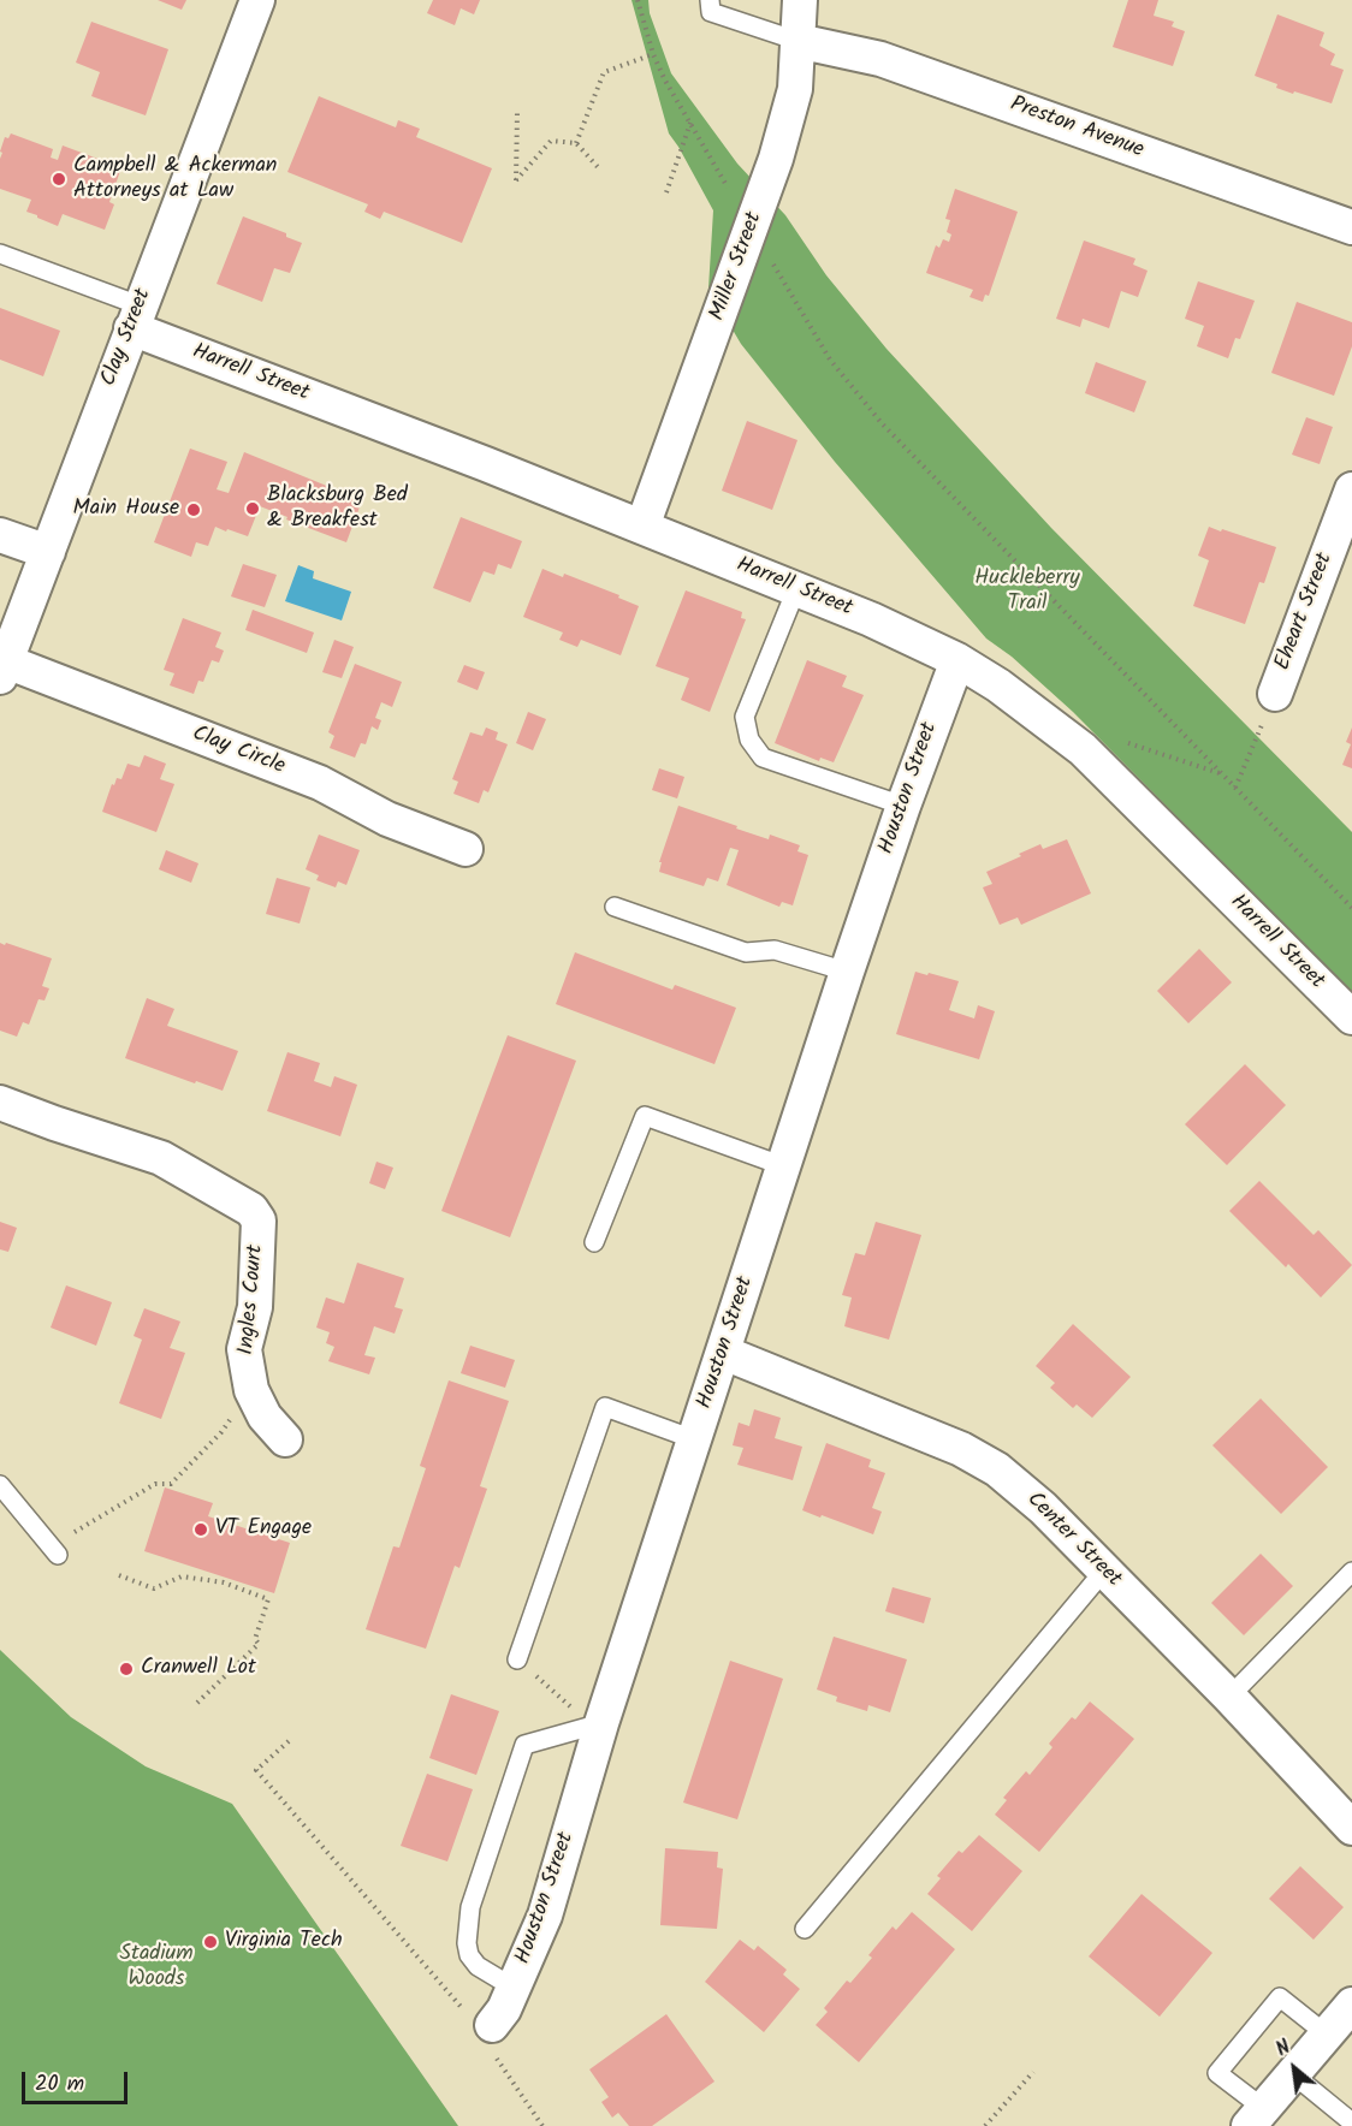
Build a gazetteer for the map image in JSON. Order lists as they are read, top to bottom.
{
  "streets": {
    "street": [
      "Preston Avenue",
      "Miller Street",
      "Clay Street",
      "Harrell Street",
      "Eheart Street",
      "Clay Circle",
      "Houston Street",
      "Ingles Court",
      "Center Street"
    ]
  },
  "crossings": [
    ["Preston Avenue", "Miller Street"],
    ["Miller Street", "Harrell Street"],
    ["Clay Street", "Harrell Street"],
    ["Clay Street", "Clay Circle"],
    ["Harrell Street", "Houston Street"],
    ["Houston Street", "Center Street"]
  ],
  "parks": ["Huckleberry Trail", "Stadium Woods"],
  "places": [
    "Campbell & Ackerman Attorneys at Law",
    "Blacksburg Bed & Breakfest",
    "Main House",
    "VT Engage",
    "Cranwell Lot",
    "Virginia Tech"
  ],
  "scale_bar": "20 m",
  "north": "top left"
}
